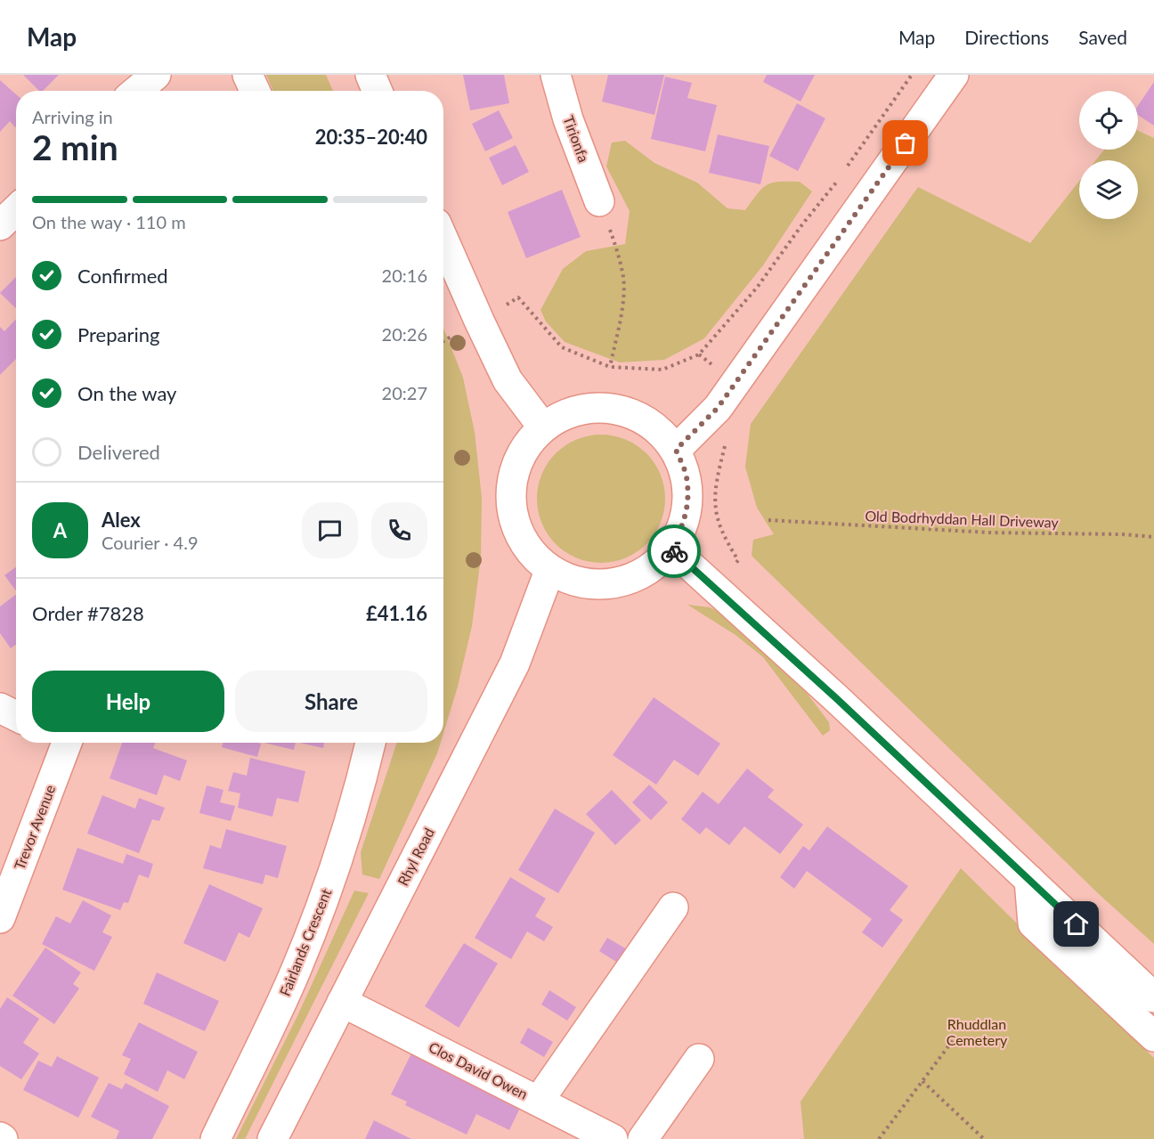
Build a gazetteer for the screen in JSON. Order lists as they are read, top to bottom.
{
  "streets": {
    "main road": [
      "Tirionfa",
      "Trevor Avenue",
      "Rhyl Road",
      "Fairlands Crescent",
      "Clos David Owen"
    ],
    "path": ["Old Bodrhyddan Hall Driveway"]
  },
  "crossings": [
    ["Rhyl Road", "Clos David Owen"]
  ],
  "parks": ["Rhuddlan Cemetery"],
  "page": {
    "header": "Map",
    "nav": ["Map", "Directions", "Saved"],
    "heading": ["2 min", "Arriving in", "20:35–20:40"],
    "panel": [
      "Alex",
      "Courier · 4.9",
      "Order #7828",
      "£41.16"
    ],
    "bar": "On the way · 110 m",
    "list": [
      ["Confirmed", "20:16"],
      ["Preparing", "20:26"],
      ["On the way", "20:27"],
      "Delivered"
    ],
    "round": "A",
    "buttons": ["Help", "Share"]
  }
}
